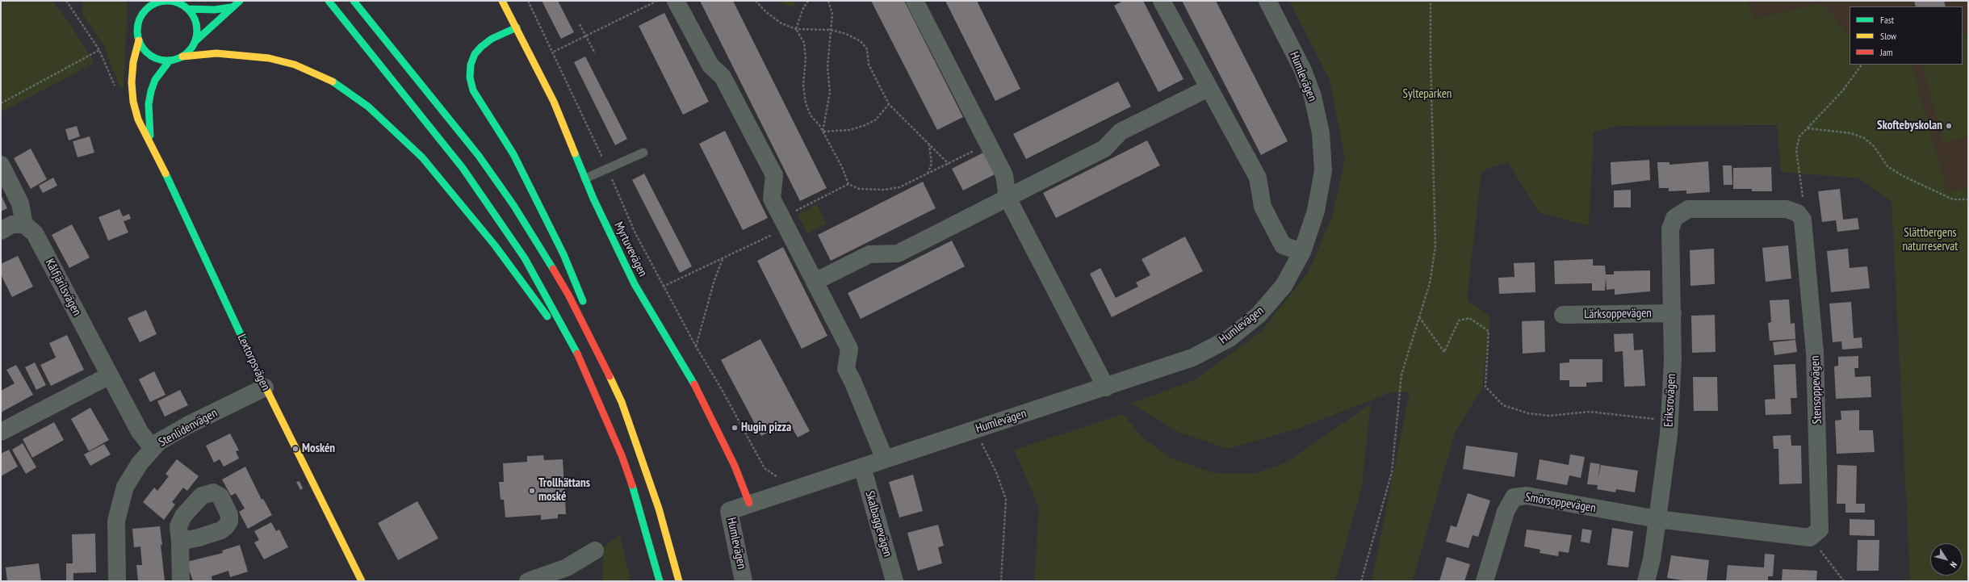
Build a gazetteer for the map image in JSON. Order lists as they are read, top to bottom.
{
  "streets": {
    "main road": ["Myrtuvevägen", "Lextorpsvägen"],
    "street": [
      "Humlevägen",
      "Kålfjärilsvägen",
      "Lärksoppevägen",
      "Stensoppevägen",
      "Eriksrovägen",
      "Stenlidenvägen",
      "Smörsoppevägen",
      "Skalbaggevägen"
    ]
  },
  "crossings": [
    ["Humlevägen", "Myrtuvevägen"],
    ["Humlevägen", "Skalbaggevägen"],
    ["Kålfjärilsvägen", "Stenlidenvägen"],
    ["Lärksoppevägen", "Eriksrovägen"],
    ["Lextorpsvägen", "Stenlidenvägen"],
    ["Stensoppevägen", "Eriksrovägen"],
    ["Eriksrovägen", "Smörsoppevägen"]
  ],
  "parks": ["Sylteparken", "Slättbergens naturreservat"],
  "places": [
    "Skoftebyskolan",
    "Hugin pizza",
    "Moskén",
    "Trollhättans moské"
  ],
  "legend": ["Fast", "Slow", "Jam"],
  "north": "bottom right"
}
